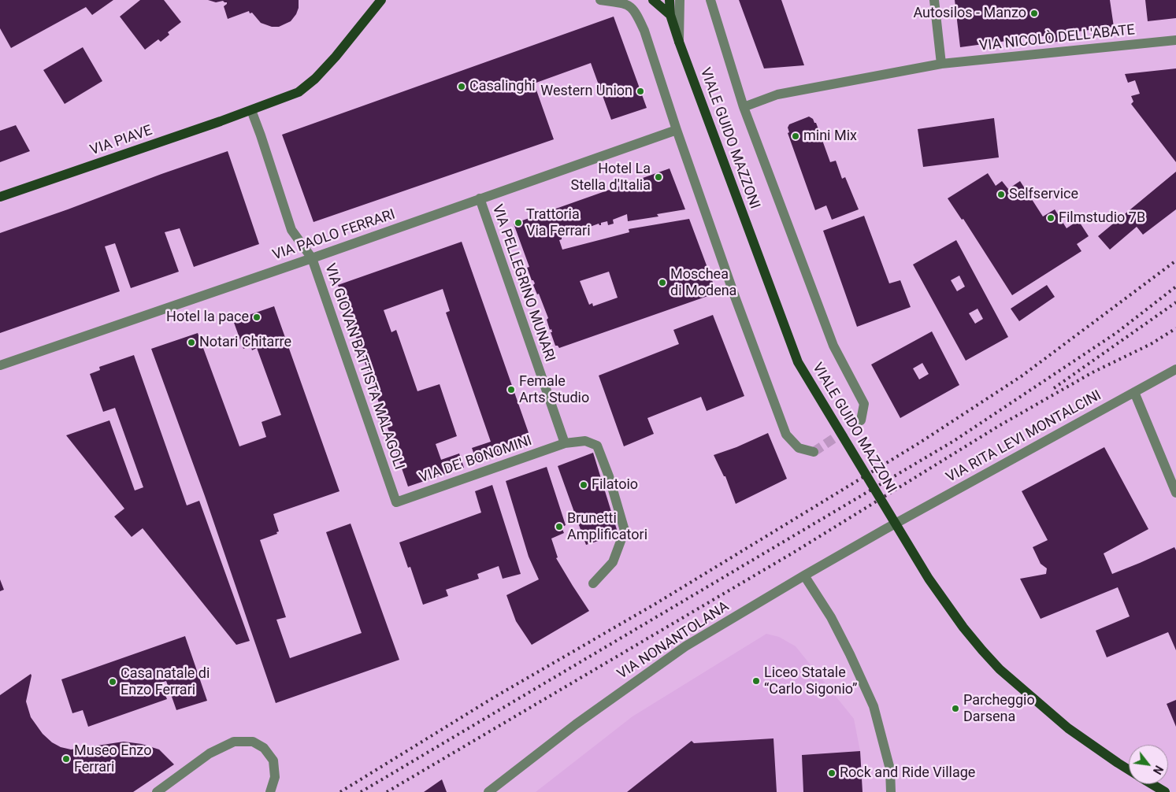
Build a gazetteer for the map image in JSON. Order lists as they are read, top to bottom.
{
  "streets": {
    "main road": ["VIALE GUIDO MAZZONI", "VIA PIAVE"],
    "street": [
      "VIA NICOLÒ DELL'ABATE",
      "VIA PAOLO FERRARI",
      "VIA PELLEGRINO MUNARI",
      "VIA GIOVAN BATTISTA MALAGOLI",
      "VIA RITA LEVI MONTALCINI",
      "VIA DE' BONOMINI",
      "VIA NONANTOLANA"
    ]
  },
  "crossings": [
    ["VIA NICOLÒ DELL'ABATE", "VIALE GUIDO MAZZONI"],
    ["VIA PIAVE", "VIA GIOVAN BATTISTA MALAGOLI"],
    ["VIA PAOLO FERRARI", "VIA PELLEGRINO MUNARI"],
    ["VIA PAOLO FERRARI", "VIA GIOVAN BATTISTA MALAGOLI"],
    ["VIA PELLEGRINO MUNARI", "VIA DE' BONOMINI"],
    ["VIA GIOVAN BATTISTA MALAGOLI", "VIA DE' BONOMINI"],
    ["VIA RITA LEVI MONTALCINI", "VIA NONANTOLANA"]
  ],
  "places": [
    "Autosilos - Manzo",
    "Casalinghi",
    "Western Union",
    "mini Mix",
    "Hotel La Stella d'Italia",
    "Selfservice",
    "Filmstudio 7B",
    "Trattoria Via Ferrari",
    "Moschea di Modena",
    "Hotel la pace",
    "Notari Chitarre",
    "Female Arts Studio",
    "Filatoio",
    "Brunetti Amplificatori",
    "Liceo Statale “Carlo Sigonio”",
    "Casa natale di Enzo Ferrari",
    "Parcheggio Darsena",
    "Museo Enzo Ferrari",
    "Rock and Ride Village"
  ],
  "north": "bottom right"
}
